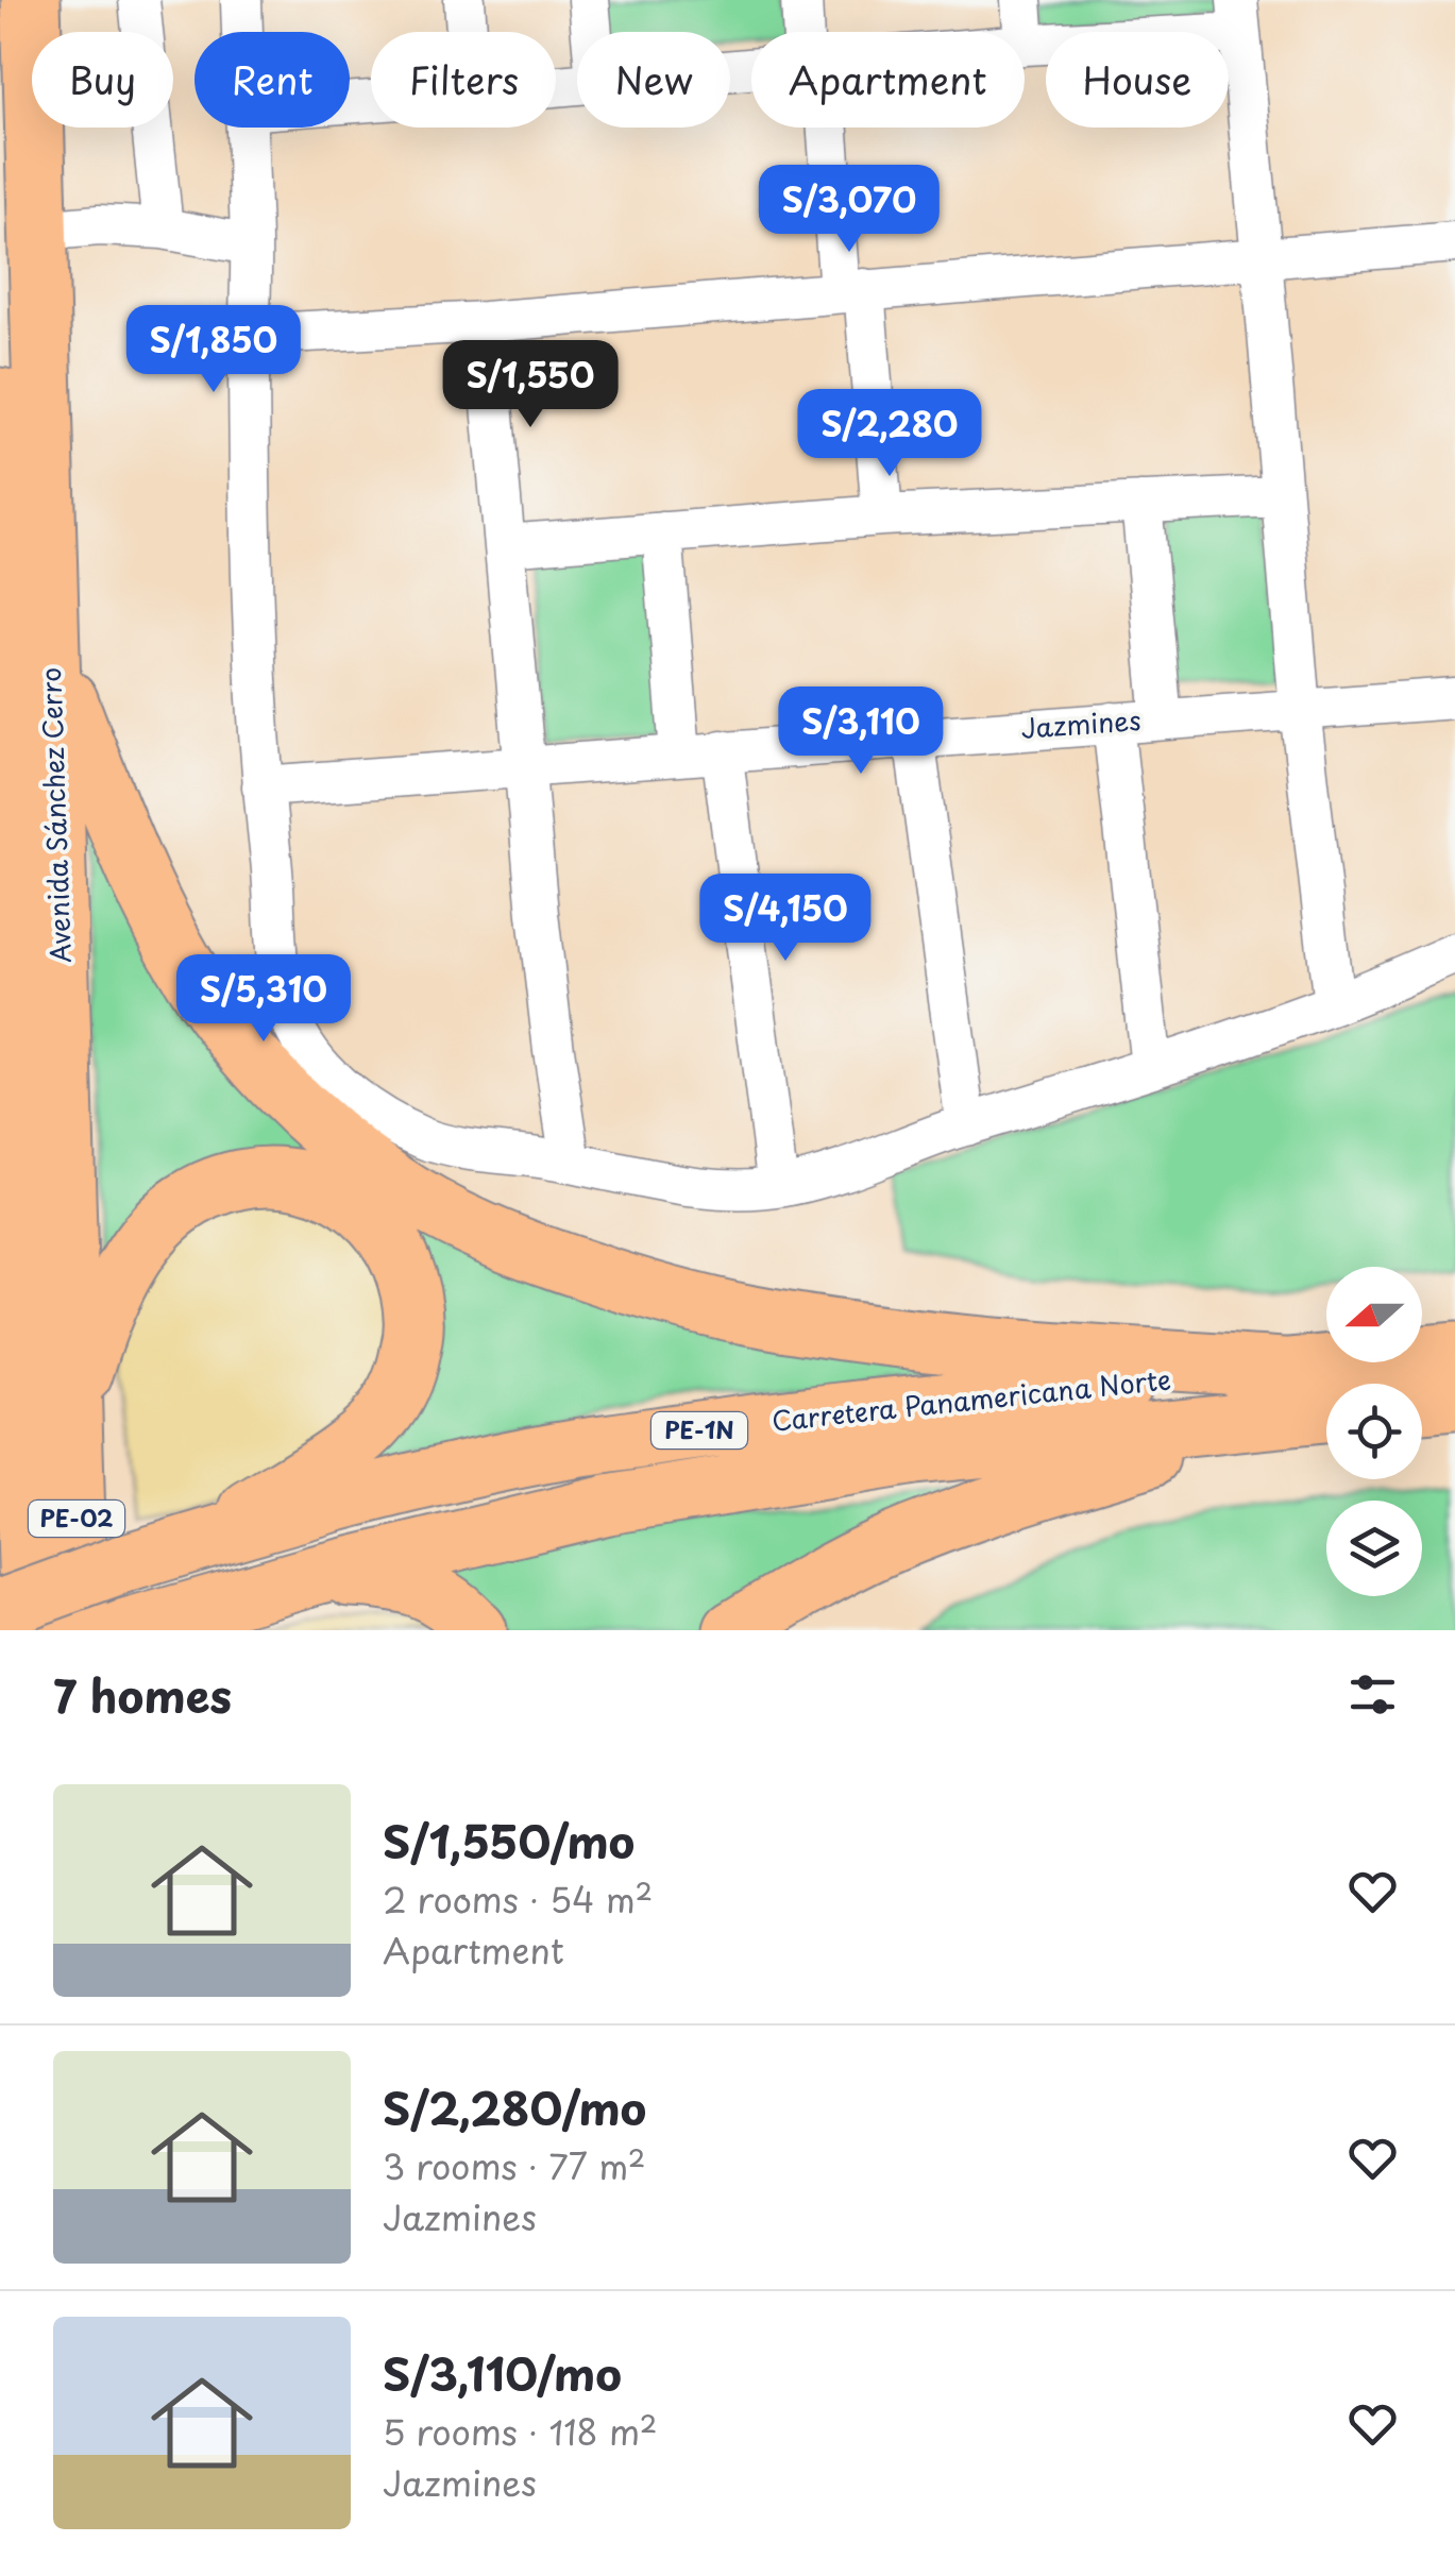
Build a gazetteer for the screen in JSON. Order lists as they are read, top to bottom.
{
  "streets": {
    "highway": [
      "Avenida Sánchez Cerro",
      "Carretera Panamericana Norte",
      "PE-1N",
      "PE-02"
    ],
    "street": ["Jazmines"]
  },
  "crossings": [
    ["Avenida Sánchez Cerro", "Carretera Panamericana Norte"]
  ],
  "north": "left",
  "page": {
    "chip": [
      "Buy",
      "Rent",
      "Filters",
      "New",
      "Apartment",
      "House"
    ],
    "price": [
      "S/3,070",
      "S/1,850",
      "S/1,550",
      "S/2,280",
      "S/3,110",
      "S/4,150",
      "S/5,310"
    ],
    "heading": "7 homes",
    "list": [
      {
        "name": "S/1,550/mo",
        "note": "2 rooms · 54 m² · Apartment"
      },
      {
        "name": "S/2,280/mo",
        "note": "3 rooms · 77 m² · Jazmines"
      },
      {
        "name": "S/3,110/mo",
        "note": "5 rooms · 118 m² · Jazmines"
      }
    ]
  }
}
